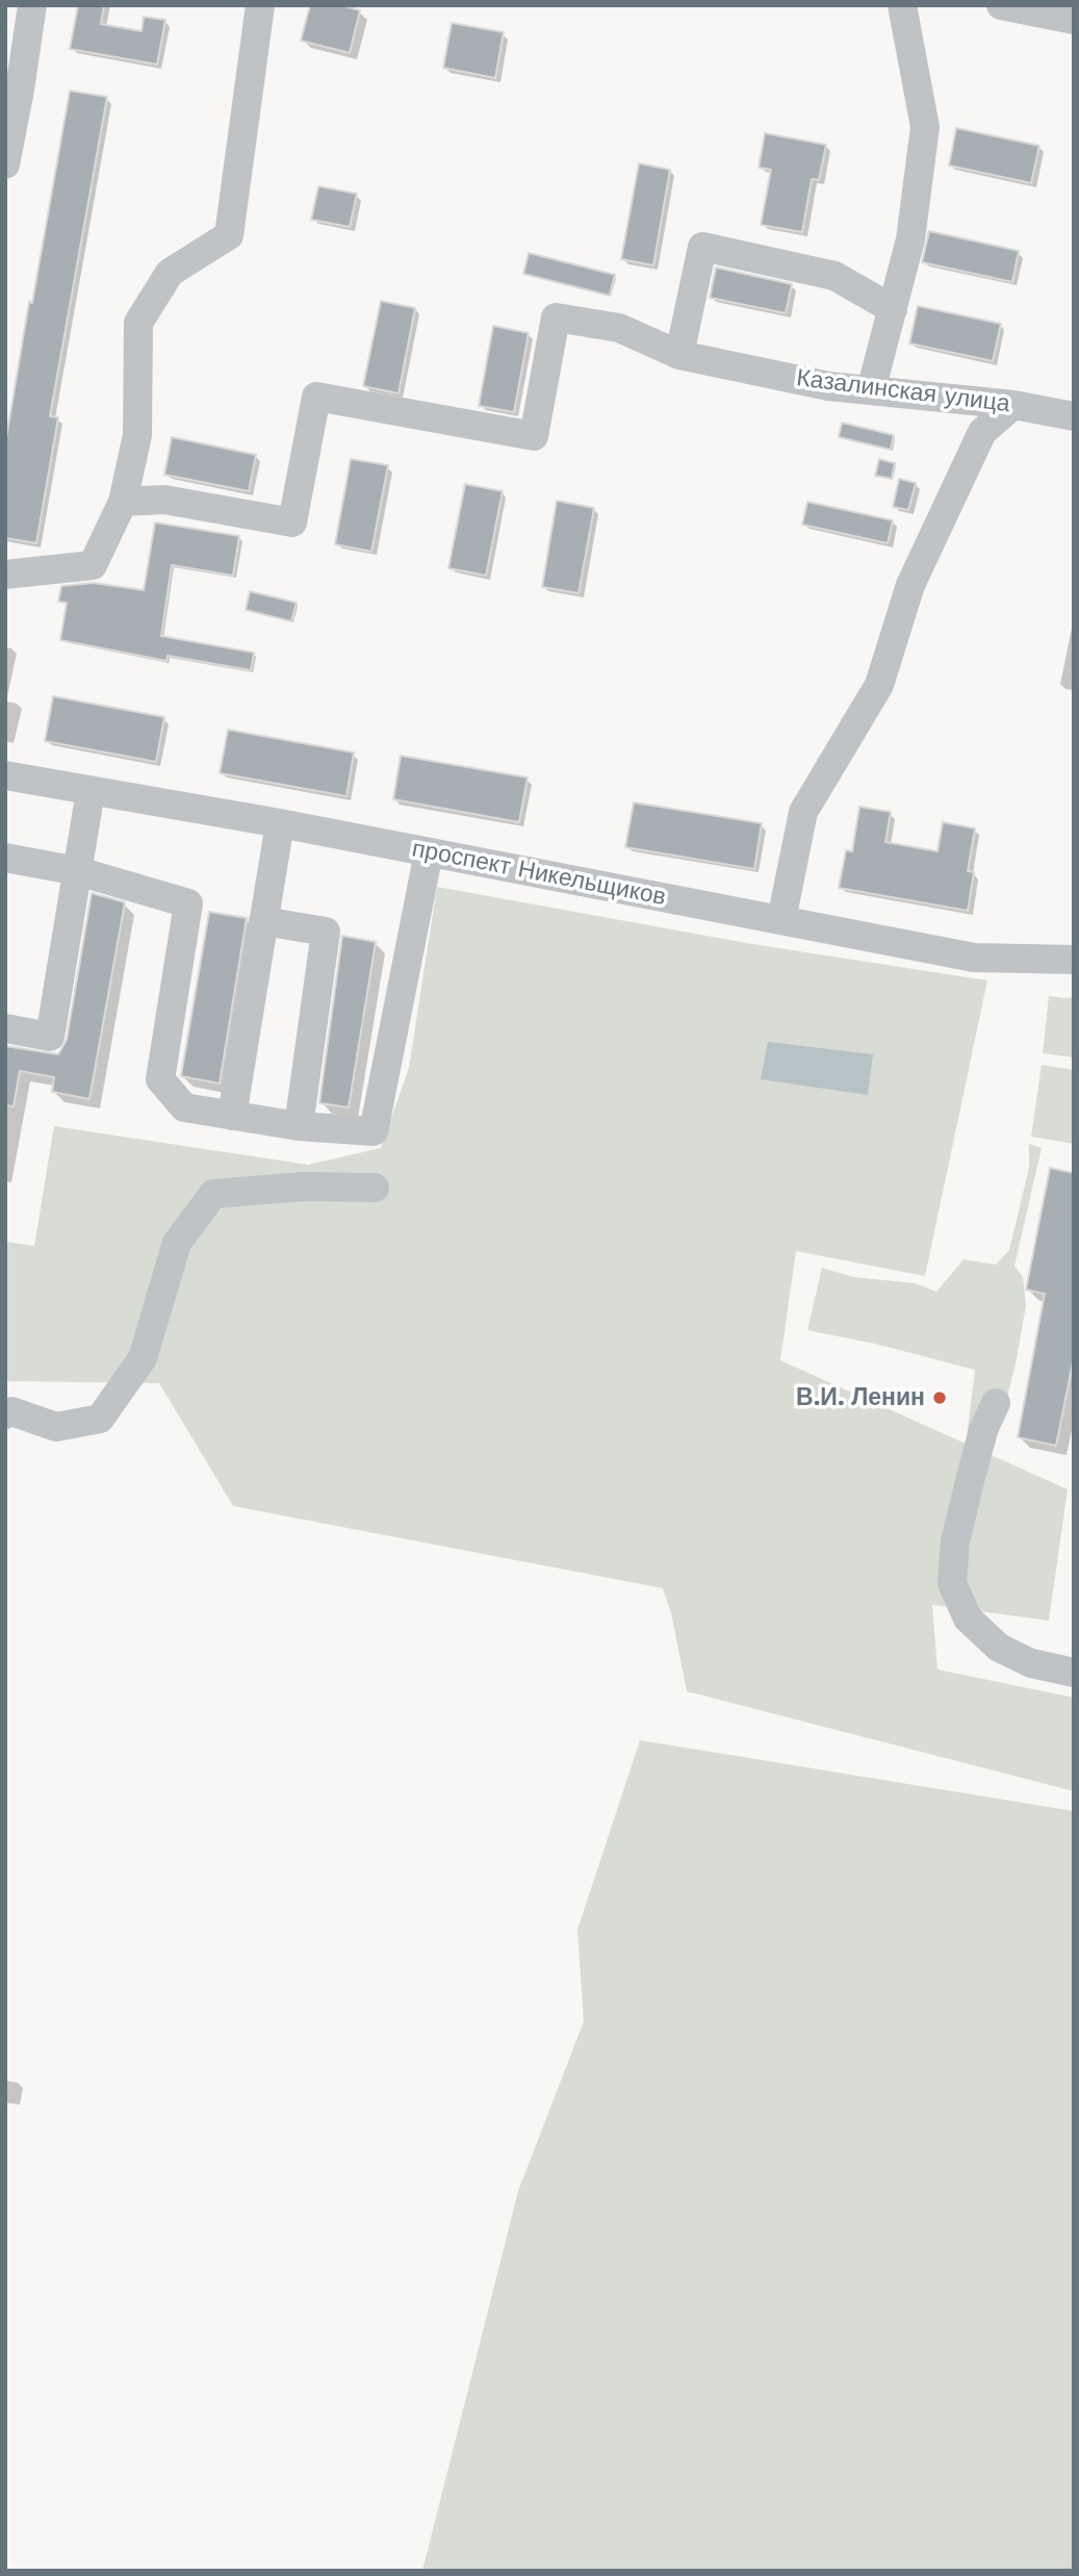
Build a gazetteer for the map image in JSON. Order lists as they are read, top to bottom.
{
  "streets": {
    "street": ["Казалинская улица", "проспект Никельщиков"]
  },
  "places": ["В.И. Ленин"]
}
